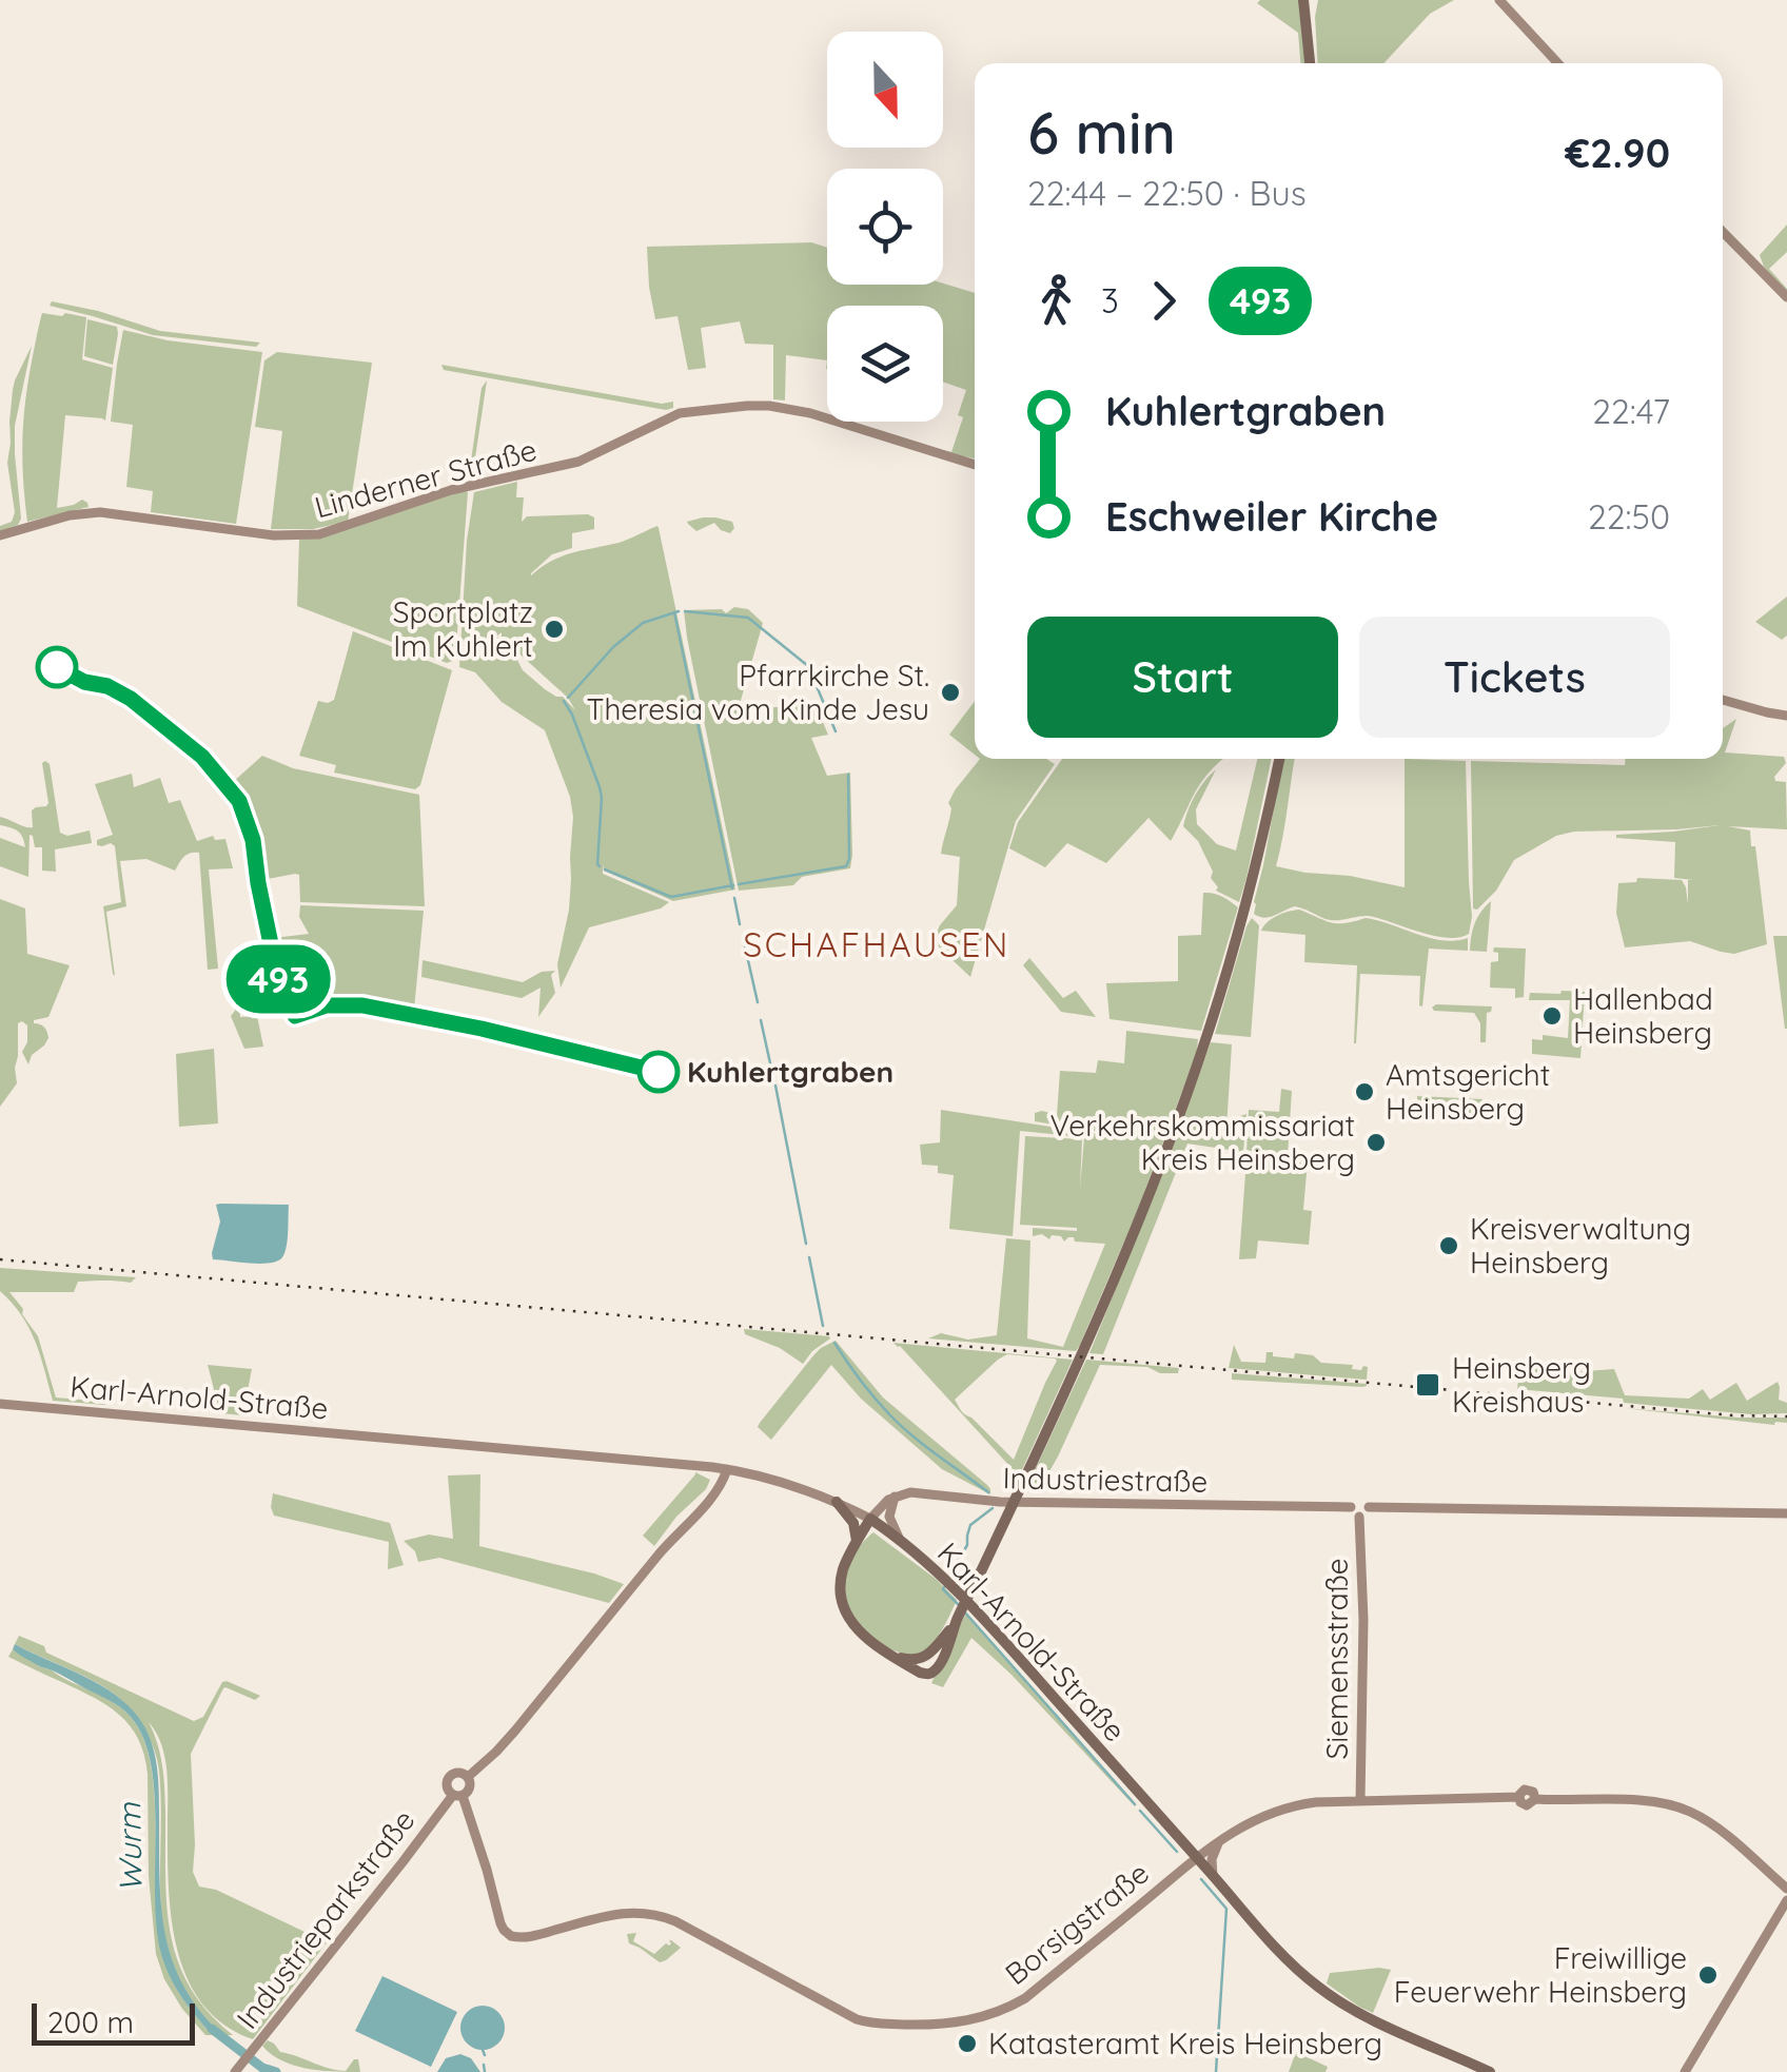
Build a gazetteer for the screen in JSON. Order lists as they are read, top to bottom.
{
  "streets": {
    "main road": ["Karl-Arnold-Straße"],
    "street": [
      "Linderner Straße",
      "Industriestraße",
      "Siemensstraße",
      "Industrieparkstraße",
      "Borsigstraße"
    ]
  },
  "crossings": [
    ["Karl-Arnold-Straße", "Industrieparkstraße"],
    ["Karl-Arnold-Straße", "Borsigstraße"],
    ["Industriestraße", "Siemensstraße"],
    ["Siemensstraße", "Borsigstraße"],
    ["Industrieparkstraße", "Borsigstraße"]
  ],
  "districts": ["SCHAFHAUSEN"],
  "water": ["Wurm"],
  "places": {
    "other": [
      "Sportplatz Im Kuhlert",
      "Pfarrkirche St. Theresia vom Kinde Jesu",
      "Hallenbad Heinsberg",
      "Kuhlertgraben",
      "Amtsgericht Heinsberg",
      "Verkehrskommissariat Kreis Heinsberg",
      "Kreisverwaltung Heinsberg",
      "Freiwillige Feuerwehr Heinsberg",
      "Katasteramt Kreis Heinsberg"
    ],
    "transit": ["Heinsberg Kreishaus"]
  },
  "lines": ["bus line 493"],
  "scale_bar": "200 m",
  "north": "bottom",
  "page": {
    "on_map": "493",
    "heading": ["6 min", "22:44 – 22:50 · Bus", "€2.90"],
    "legs": ["3", "493"],
    "list": [
      {
        "name": "Kuhlertgraben",
        "value": "22:47"
      },
      {
        "name": "Eschweiler Kirche",
        "value": "22:50"
      }
    ],
    "buttons": ["Start", "Tickets"],
    "scale": "200 m"
  }
}
